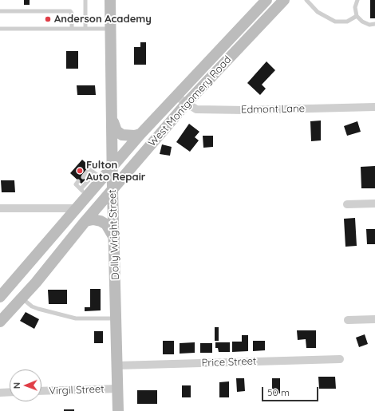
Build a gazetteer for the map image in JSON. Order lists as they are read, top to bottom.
{
  "streets": {
    "main road": ["West Montgomery Road", "Dolly Wright Street"],
    "street": ["Edmont Lane", "Price Street", "Virgil Street"]
  },
  "crossings": [
    ["West Montgomery Road", "Edmont Lane"],
    ["West Montgomery Road", "Dolly Wright Street"],
    ["Dolly Wright Street", "Price Street"],
    ["Dolly Wright Street", "Virgil Street"]
  ],
  "places": ["Anderson Academy", "Fulton Auto Repair"],
  "scale_bar": "50 m",
  "north": "left"
}
